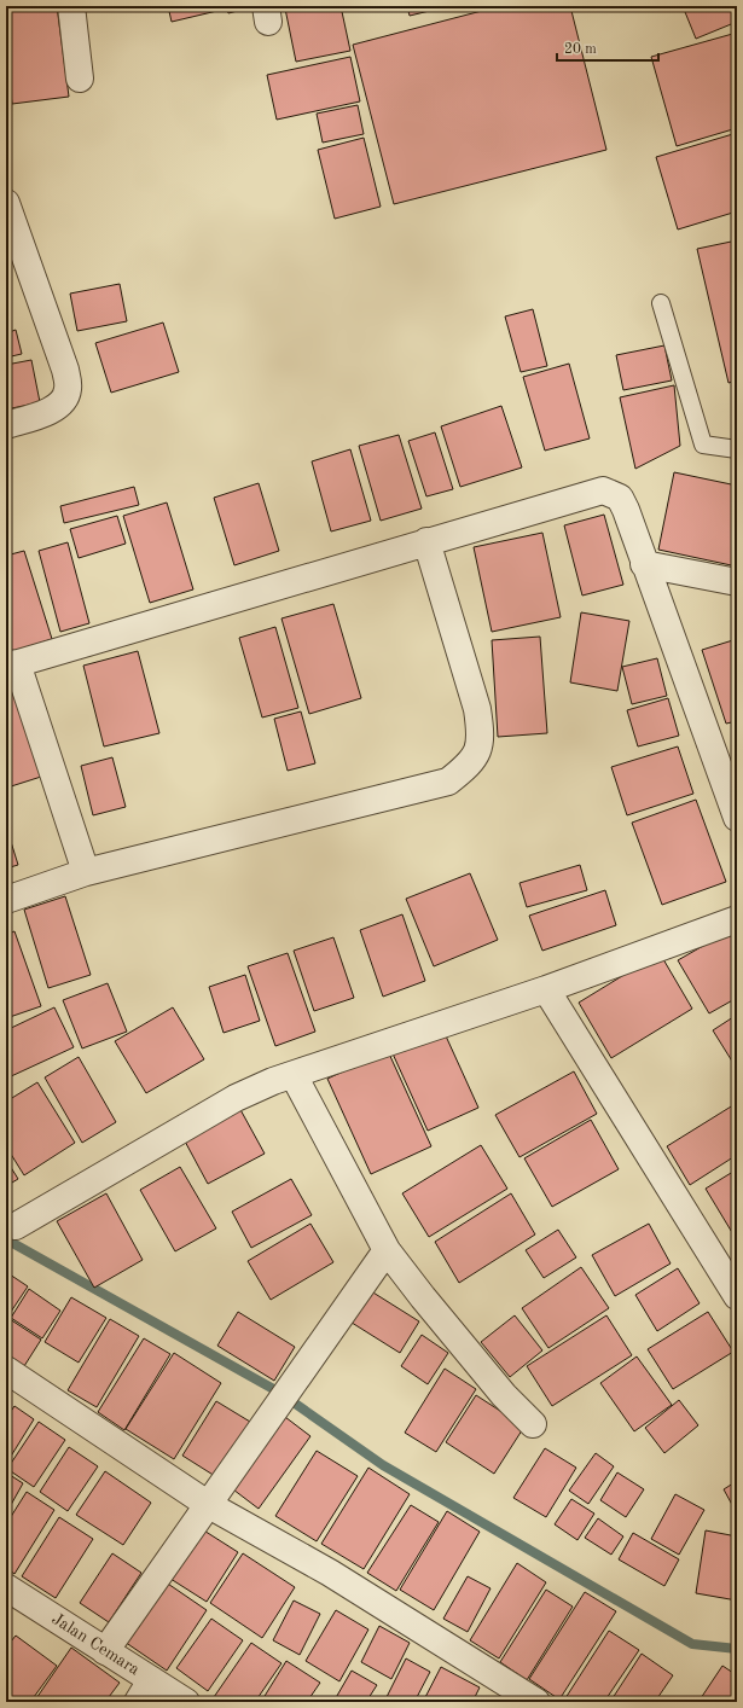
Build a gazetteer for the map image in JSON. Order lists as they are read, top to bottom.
{
  "streets": {
    "street": ["Jalan Cemara"]
  },
  "scale_bar": "20 m"
}
